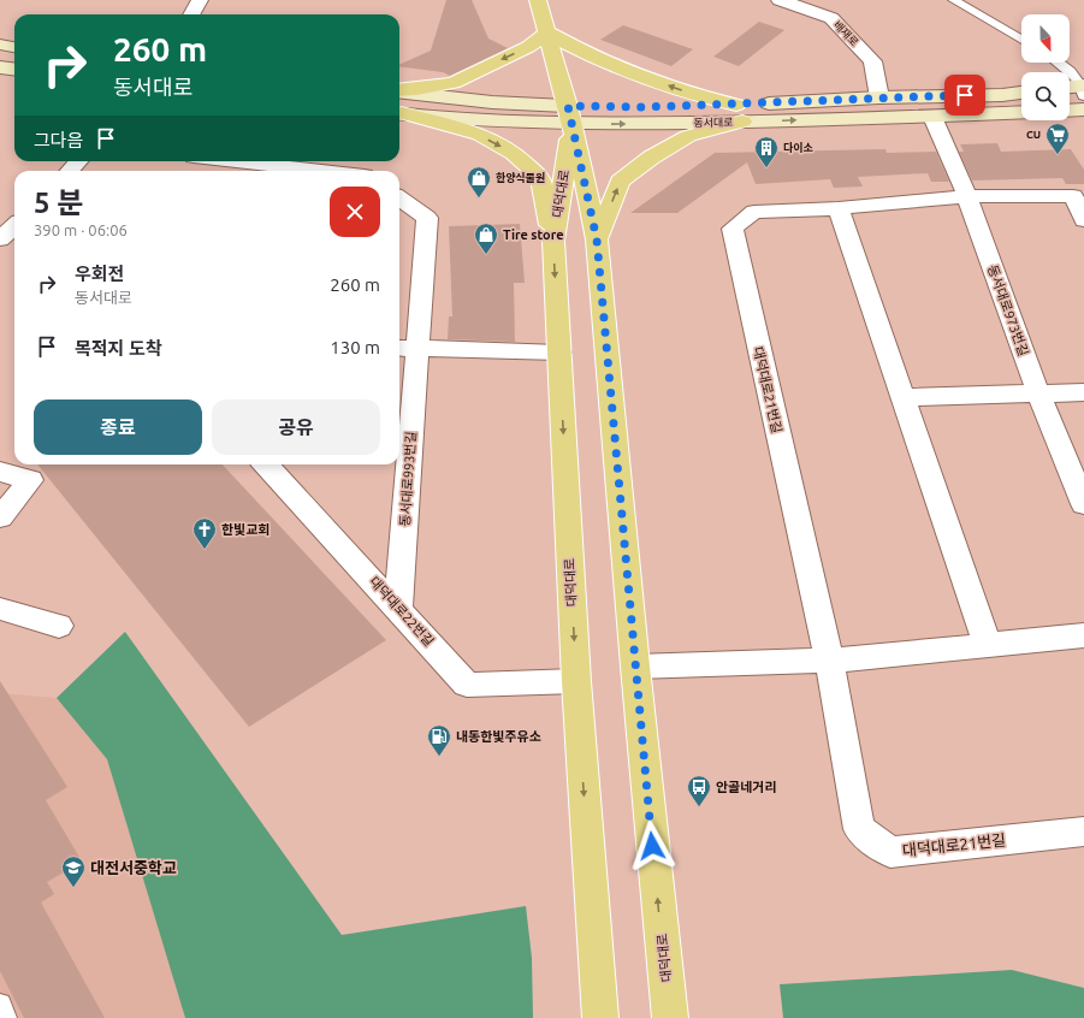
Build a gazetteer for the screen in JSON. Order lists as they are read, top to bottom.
{
  "streets": {
    "main road": ["대덕대로"],
    "street": [
      "배재로",
      "동서대로",
      "동서대로973번길",
      "대덕대로21번길",
      "동서대로993번길",
      "대덕대로22번길"
    ]
  },
  "crossings": [
    ["배재로", "동서대로"],
    ["동서대로", "대덕대로"],
    ["동서대로", "동서대로973번길"],
    ["대덕대로", "대덕대로22번길"],
    ["동서대로973번길", "대덕대로21번길"],
    ["동서대로993번길", "대덕대로22번길"]
  ],
  "places": {
    "supermarket": ["CU"],
    "building": ["다이소"],
    "shop": ["한양식물원", "Tire store"],
    "church": ["한빛교회"],
    "fuel station": ["내동한빛주유소"],
    "bus stop": ["안골네거리"],
    "school or university": ["대전서중학교"]
  },
  "north": "bottom",
  "page": {
    "turn": ["260 m", "동서대로"],
    "then": "그다음",
    "heading": ["5 분", "390 m · 06:06"],
    "list": [
      {
        "name": "우회전",
        "note": "동서대로",
        "value": "260 m"
      },
      {
        "name": "목적지 도착",
        "value": "130 m"
      }
    ],
    "buttons": ["종료", "공유"]
  }
}
